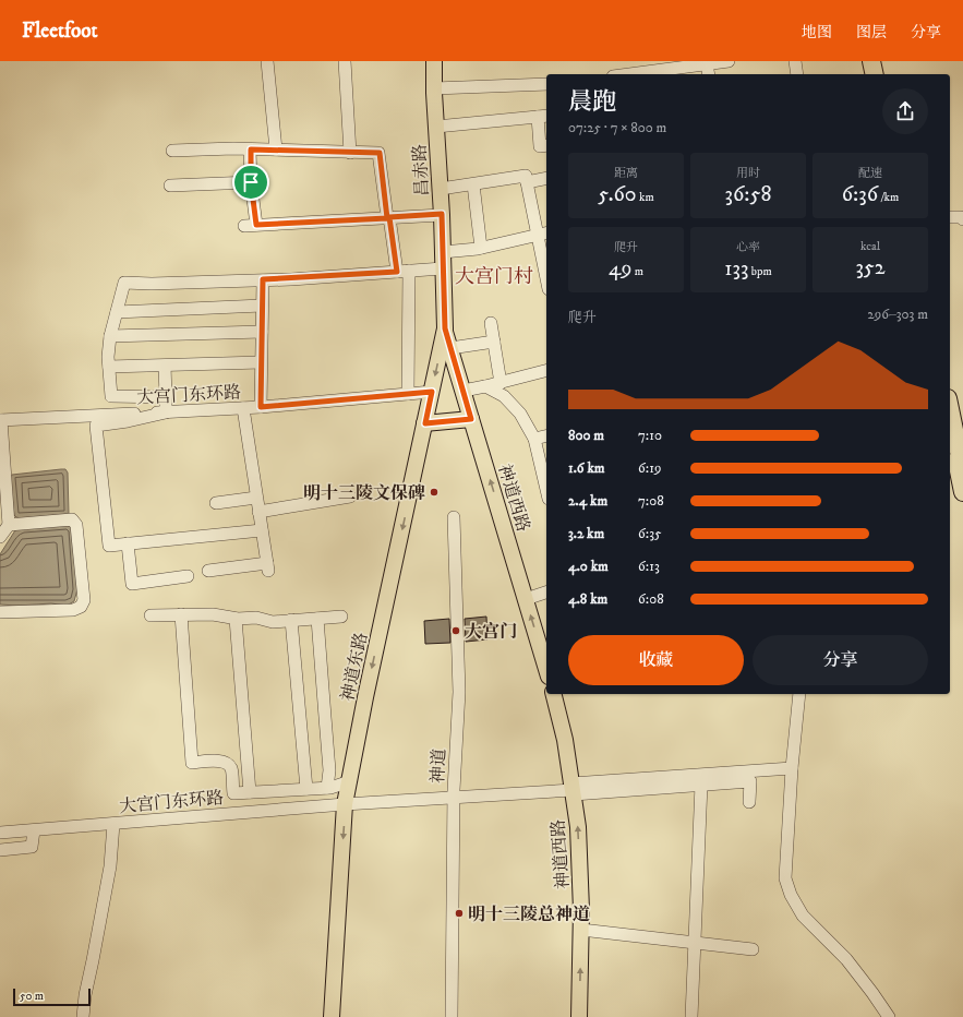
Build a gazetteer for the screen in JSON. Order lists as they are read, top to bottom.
{
  "streets": {
    "main road": ["昌赤路", "神道西路", "神道东路"],
    "street": ["大宫门东环路", "神道"]
  },
  "crossings": [
    ["昌赤路", "神道西路"],
    ["昌赤路", "神道东路"],
    ["大宫门东环路", "神道西路"],
    ["大宫门东环路", "神道东路"],
    ["大宫门东环路", "神道"],
    ["神道西路", "神道东路"]
  ],
  "one_way": ["神道西路", "神道东路"],
  "districts": ["大宫门村"],
  "places": ["明十三陵文保碑", "大宫门", "明十三陵总神道"],
  "scale_bar": "50 m",
  "page": {
    "header": "Fleetfoot",
    "nav": ["地图", "图层", "分享"],
    "heading": ["晨跑", "07:25 · 7 × 800 m"],
    "stats": [
      ["距离", "5.60 km"],
      ["用时", "36:58"],
      ["配速", "6:36 /km"],
      ["爬升", "49 m"],
      ["心率", "133 bpm"],
      ["kcal", "352"]
    ],
    "chart": ["爬升", "296–303 m"],
    "list": [
      {
        "name": "800 m",
        "note": "7:10"
      },
      {
        "name": "1.6 km",
        "note": "6:19"
      },
      {
        "name": "2.4 km",
        "note": "7:08"
      },
      {
        "name": "3.2 km",
        "note": "6:35"
      },
      {
        "name": "4.0 km",
        "note": "6:13"
      },
      {
        "name": "4.8 km",
        "note": "6:08"
      }
    ],
    "buttons": ["收藏", "分享"],
    "scale": "50 m"
  }
}
